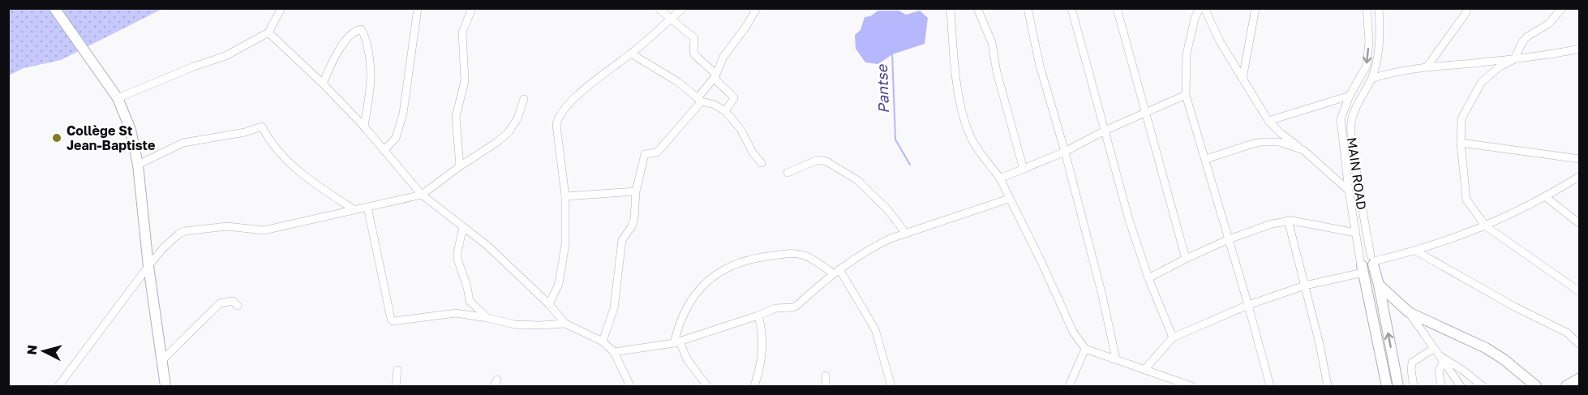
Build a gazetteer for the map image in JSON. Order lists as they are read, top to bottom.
{
  "streets": {
    "street": ["MAIN ROAD"]
  },
  "water": ["Pantse"],
  "places": ["Collège St Jean-Baptiste"],
  "north": "left"
}
